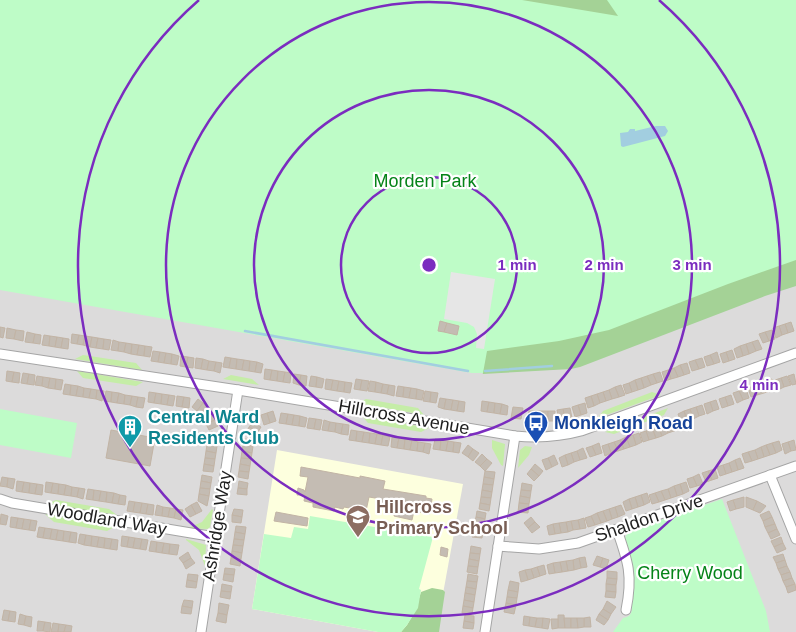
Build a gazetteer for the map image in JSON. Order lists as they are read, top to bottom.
{
  "streets": {
    "street": [
      "Hillcross Avenue",
      "Shaldon Drive",
      "Woodland Way",
      "Ashridge Way"
    ]
  },
  "crossings": [
    ["Hillcross Avenue", "Ashridge Way"],
    ["Woodland Way", "Ashridge Way"]
  ],
  "parks": ["Morden Park", "Cherry Wood"],
  "places": {
    "bus stop": ["Monkleigh Road"],
    "building": ["Central Ward Residents Club"],
    "school or university": ["Hillcross Primary School"]
  },
  "rings": [
    "1 min",
    "2 min",
    "3 min",
    "4 min"
  ]
}
